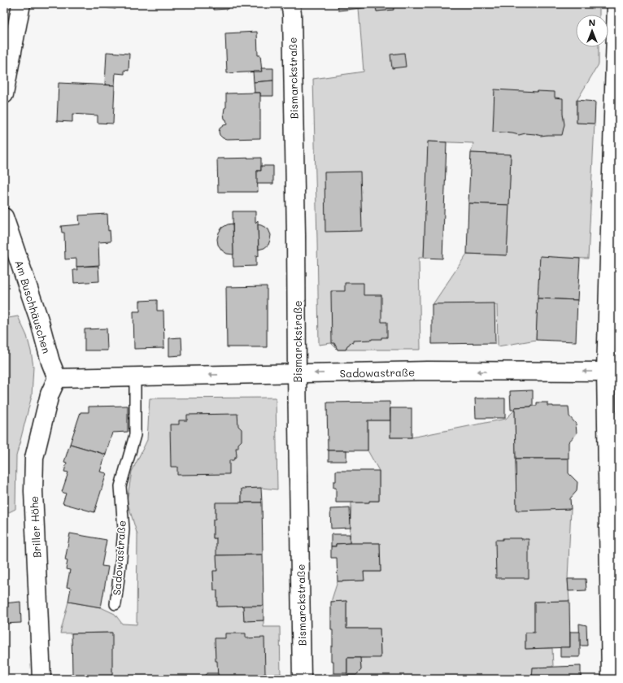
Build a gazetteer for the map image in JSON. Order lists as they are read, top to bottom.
{
  "streets": {
    "street": [
      "Bismarckstraße",
      "Am Buschhäuschen",
      "Sadowastraße",
      "Briller Höhe"
    ]
  },
  "crossings": [
    ["Bismarckstraße", "Sadowastraße"],
    ["Am Buschhäuschen", "Sadowastraße"],
    ["Am Buschhäuschen", "Briller Höhe"],
    ["Sadowastraße", "Briller Höhe"]
  ],
  "one_way": ["Sadowastraße"],
  "north": "top"
}
